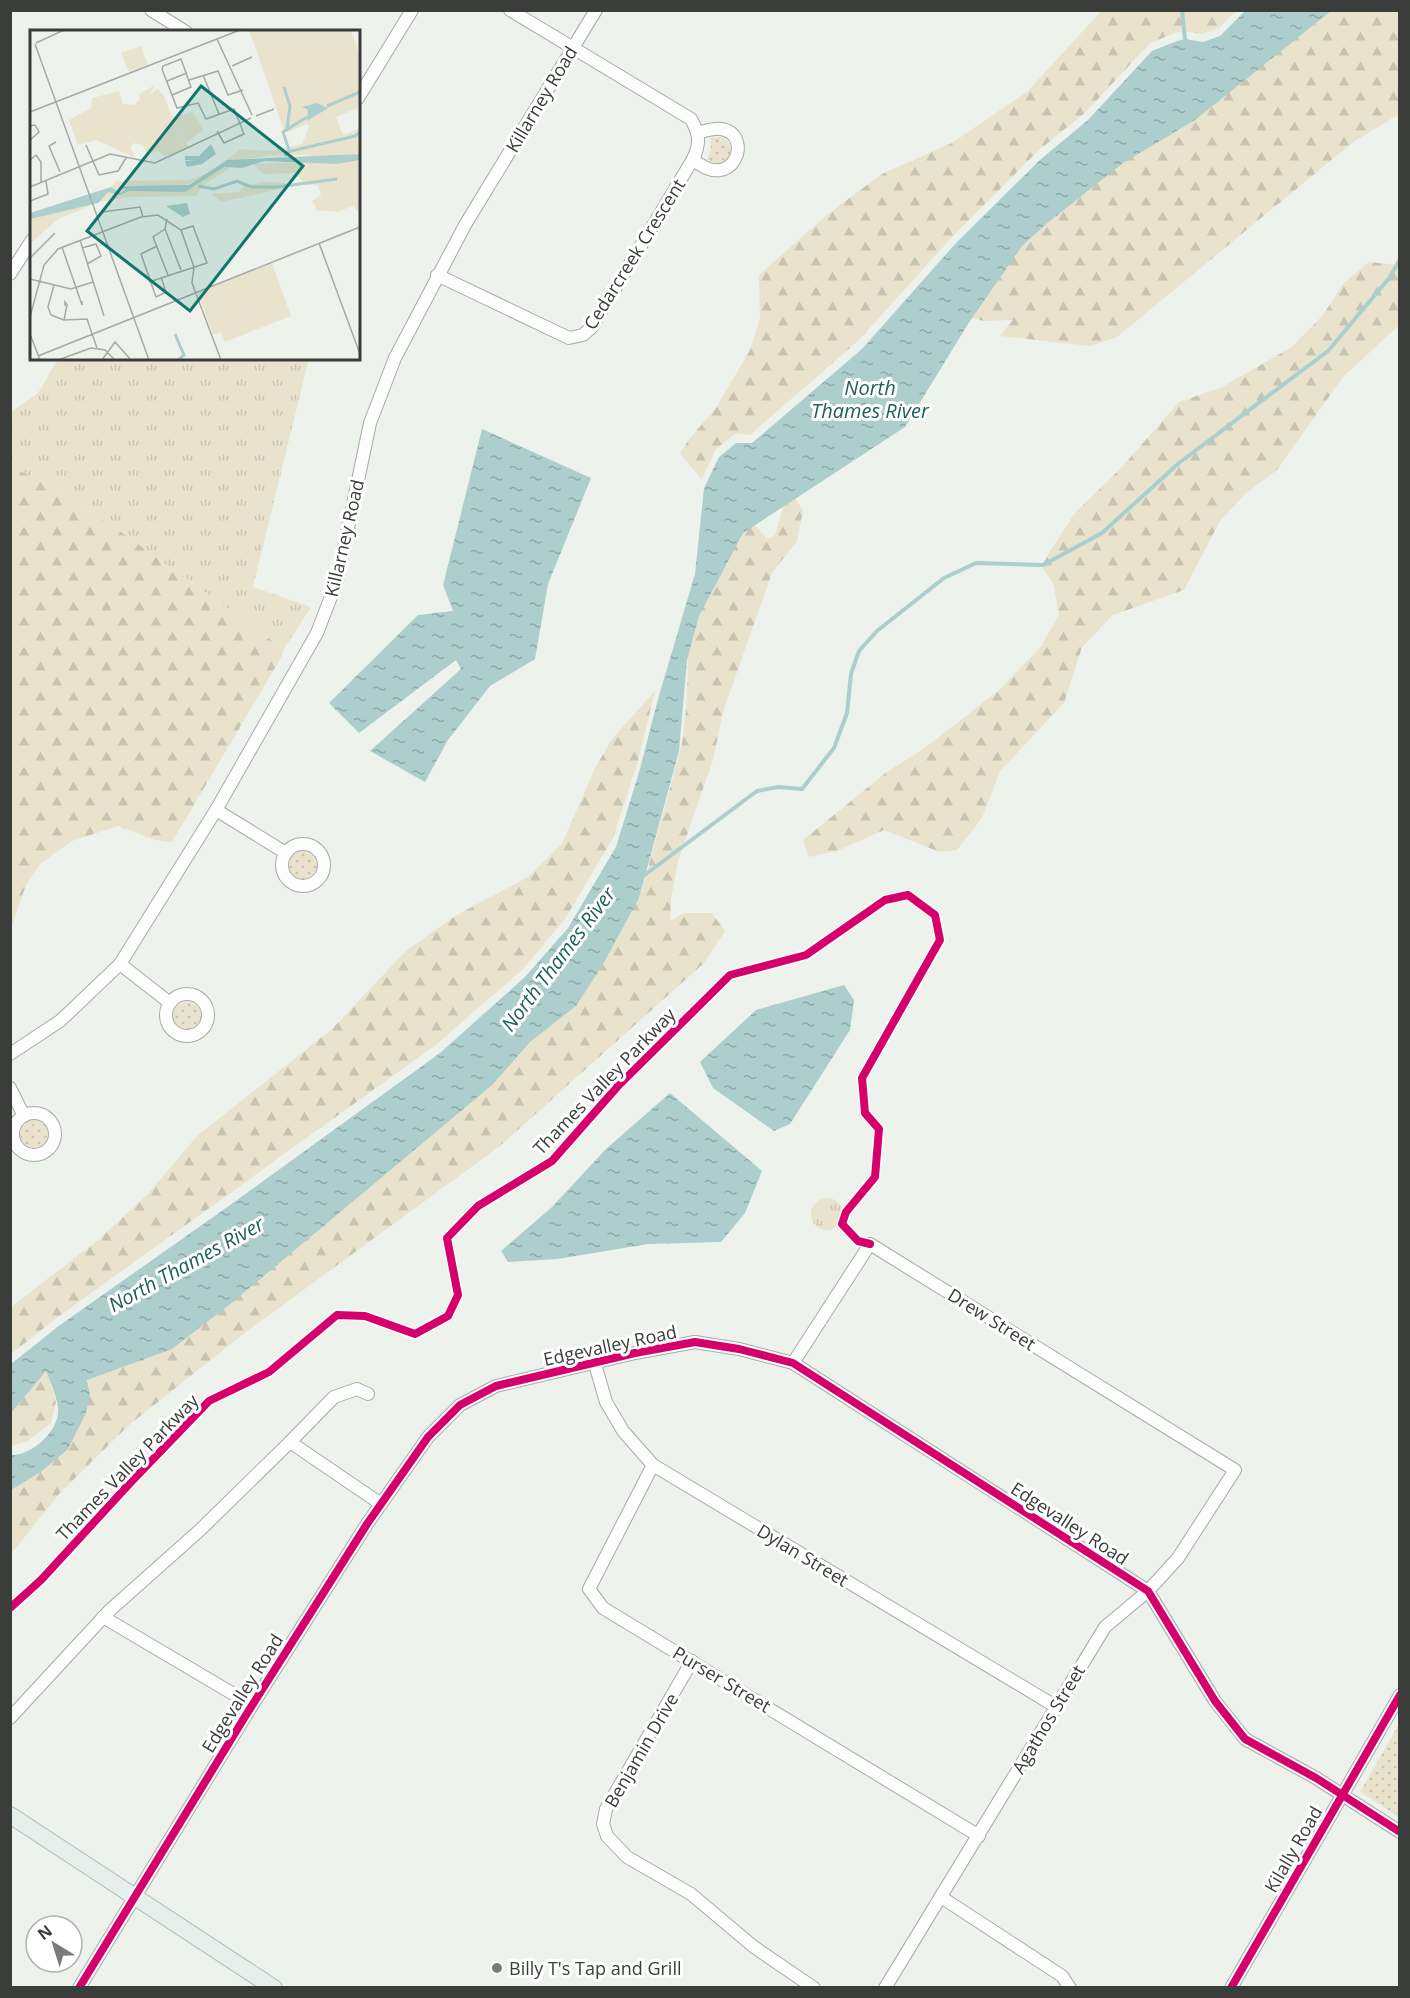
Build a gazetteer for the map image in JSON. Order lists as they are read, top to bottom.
{
  "streets": {
    "street": [
      "Killarney Road",
      "Cedarcreek Crescent",
      "Drew Street",
      "Edgevalley Road",
      "Dylan Street",
      "Purser Street",
      "Agathos Street",
      "Benjamin Drive",
      "Kilally Road"
    ],
    "cycle path": ["Thames Valley Parkway"]
  },
  "crossings": [
    ["Killarney Road", "Cedarcreek Crescent"],
    ["Drew Street", "Edgevalley Road"],
    ["Drew Street", "Agathos Street"],
    ["Edgevalley Road", "Dylan Street"],
    ["Edgevalley Road", "Agathos Street"],
    ["Edgevalley Road", "Kilally Road"],
    ["Dylan Street", "Purser Street"],
    ["Dylan Street", "Agathos Street"],
    ["Purser Street", "Agathos Street"],
    ["Purser Street", "Benjamin Drive"]
  ],
  "water": ["North Thames River"],
  "places": ["Billy T's Tap and Grill"],
  "north": "top left"
}
